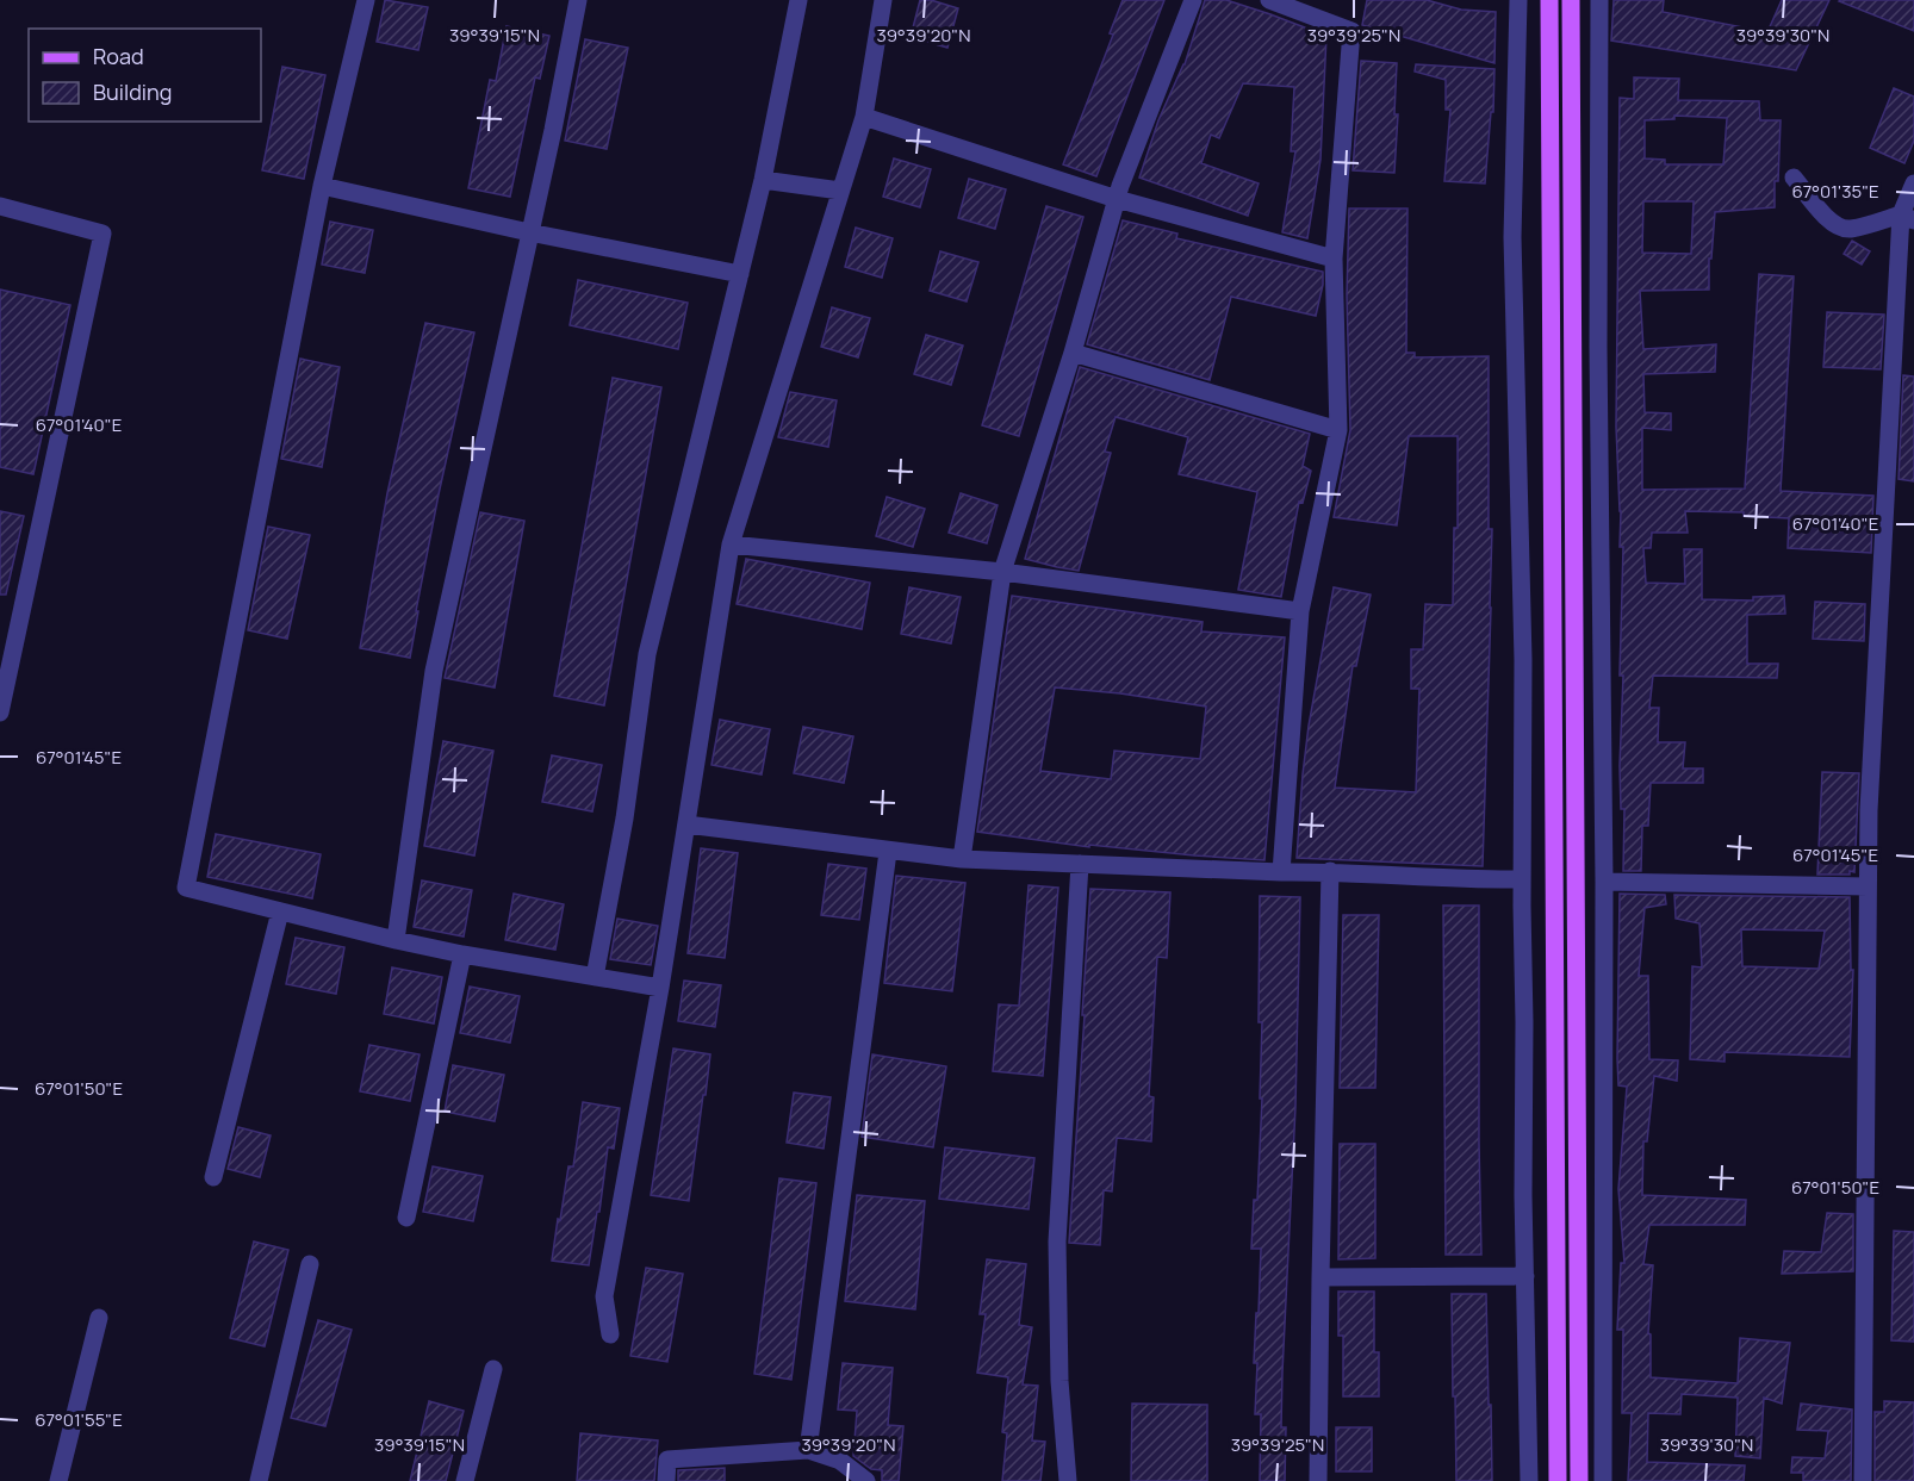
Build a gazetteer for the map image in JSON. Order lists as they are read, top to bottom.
{
  "legend": ["Road", "Building"],
  "coordinates": [
    "39°39'15\"N",
    "39°39'20\"N",
    "39°39'25\"N",
    "39°39'30\"N",
    "67°01'35\"E",
    "67°01'40\"E",
    "67°01'45\"E",
    "67°01'50\"E",
    "67°01'55\"E"
  ]
}
